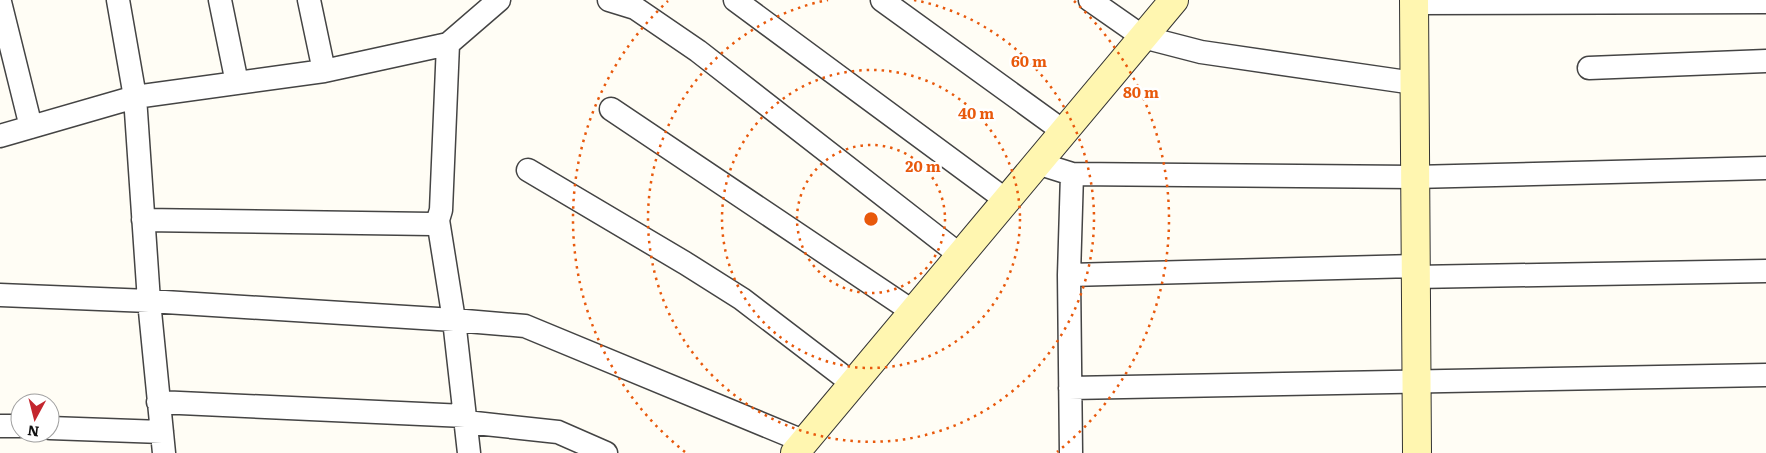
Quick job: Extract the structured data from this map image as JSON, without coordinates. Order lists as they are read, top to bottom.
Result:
{
  "north": "bottom",
  "rings": [
    "60 m",
    "80 m",
    "40 m",
    "20 m"
  ]
}
